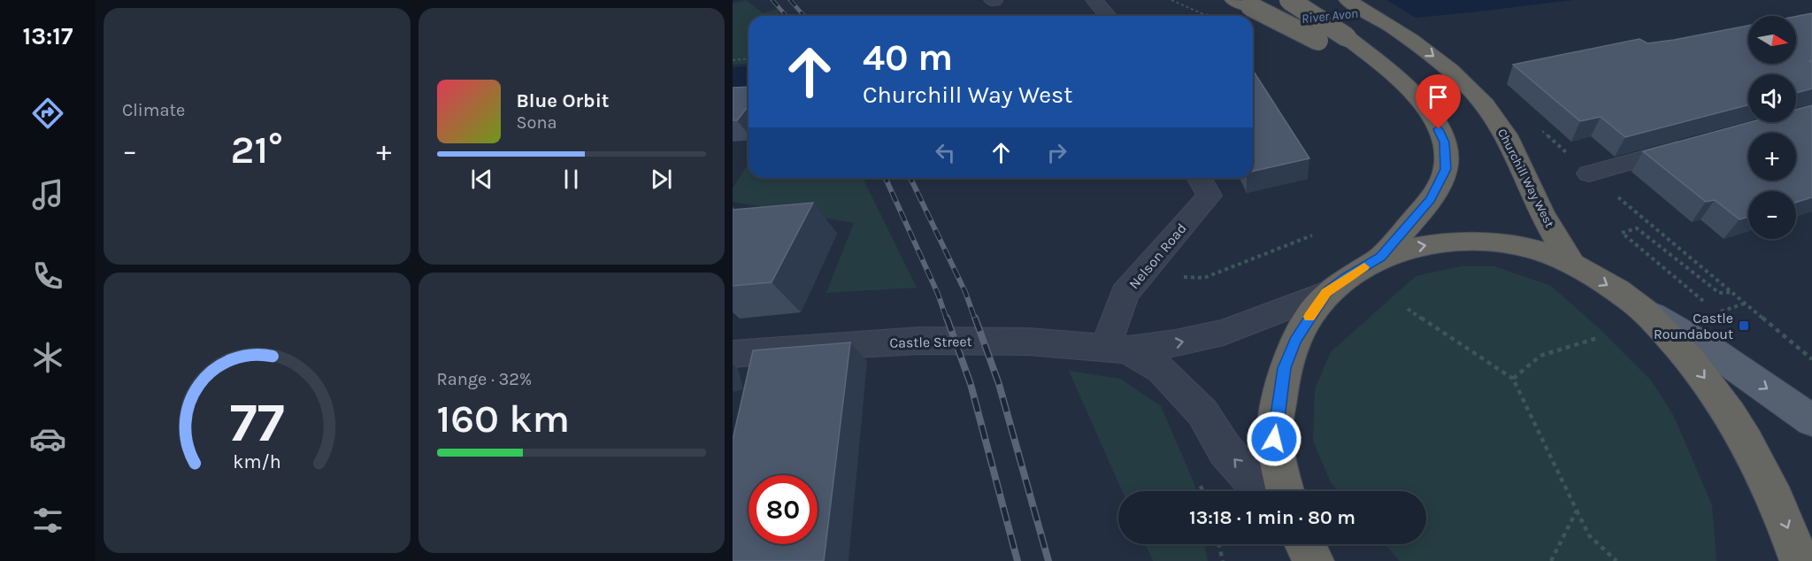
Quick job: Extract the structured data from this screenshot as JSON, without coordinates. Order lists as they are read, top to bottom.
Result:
{
  "streets": {
    "highway": ["Churchill Way West"],
    "street": ["Nelson Road", "Castle Street"]
  },
  "crossings": [
    ["Nelson Road", "Castle Street"]
  ],
  "water": ["River Avon"],
  "places": {
    "transit": ["Castle Roundabout"]
  },
  "north": "right",
  "page": {
    "tabs": "13:17",
    "tile": [
      "Climate",
      ["Range · 32%", "160 km"]
    ],
    "map_buttons": ["+", "−"],
    "turn": ["40 m", "Churchill Way West"],
    "song": ["Blue Orbit", "Sona"],
    "heat": ["−", "21°", "+"],
    "limit": "80",
    "trip": "13:18 · 1 min · 80 m",
    "gauge": ["77", "km/h"]
  }
}
